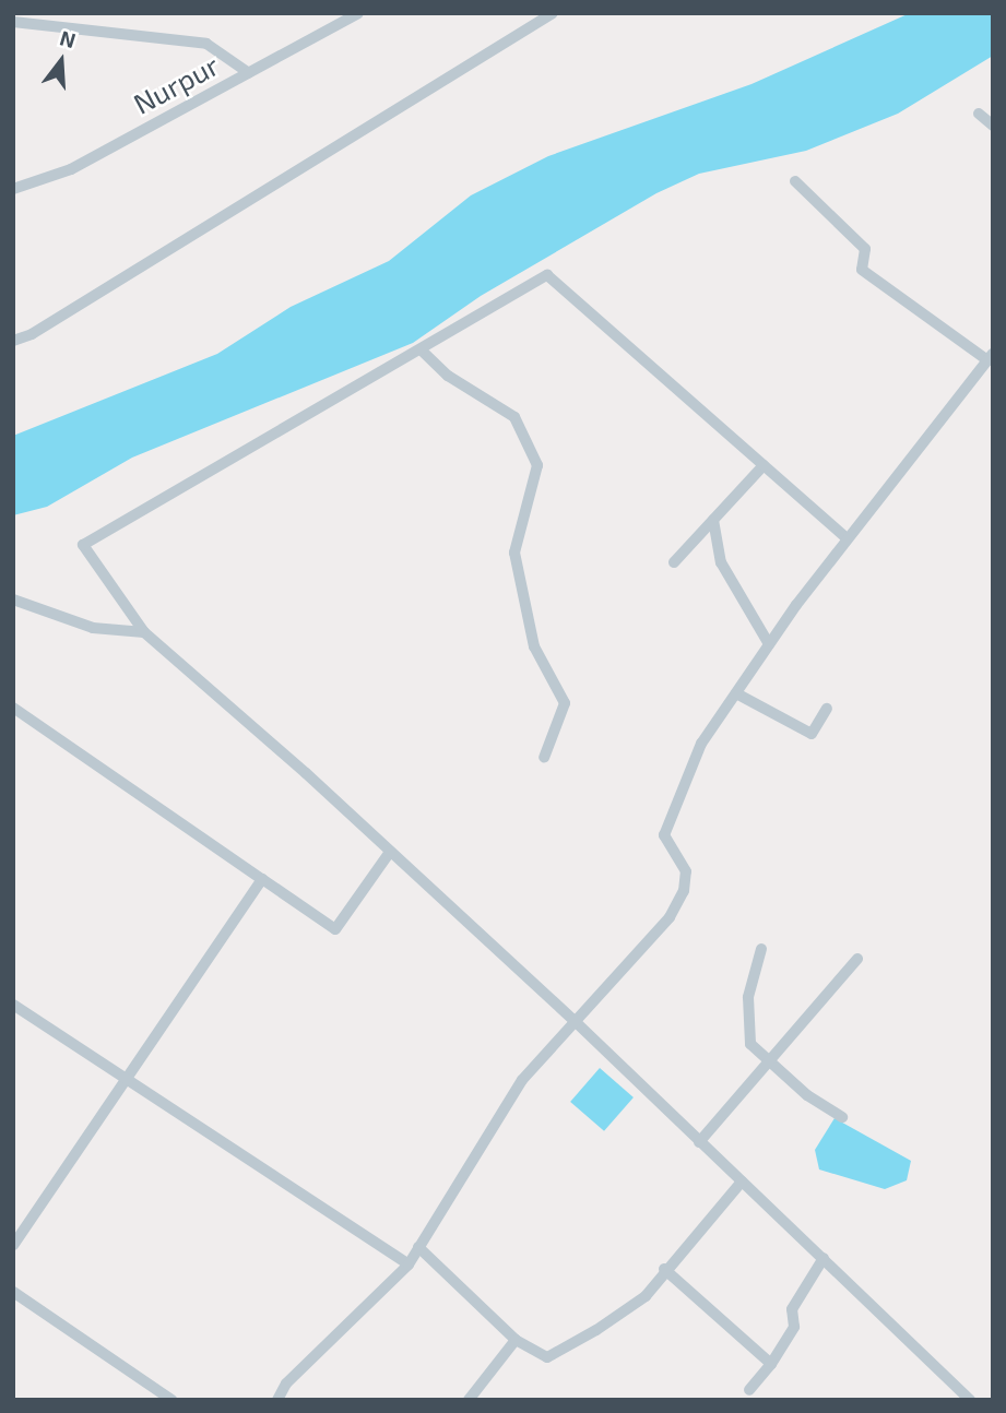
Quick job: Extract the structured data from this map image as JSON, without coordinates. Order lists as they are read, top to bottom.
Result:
{
  "streets": {
    "street": ["Nurpur"]
  },
  "north": "top"
}
